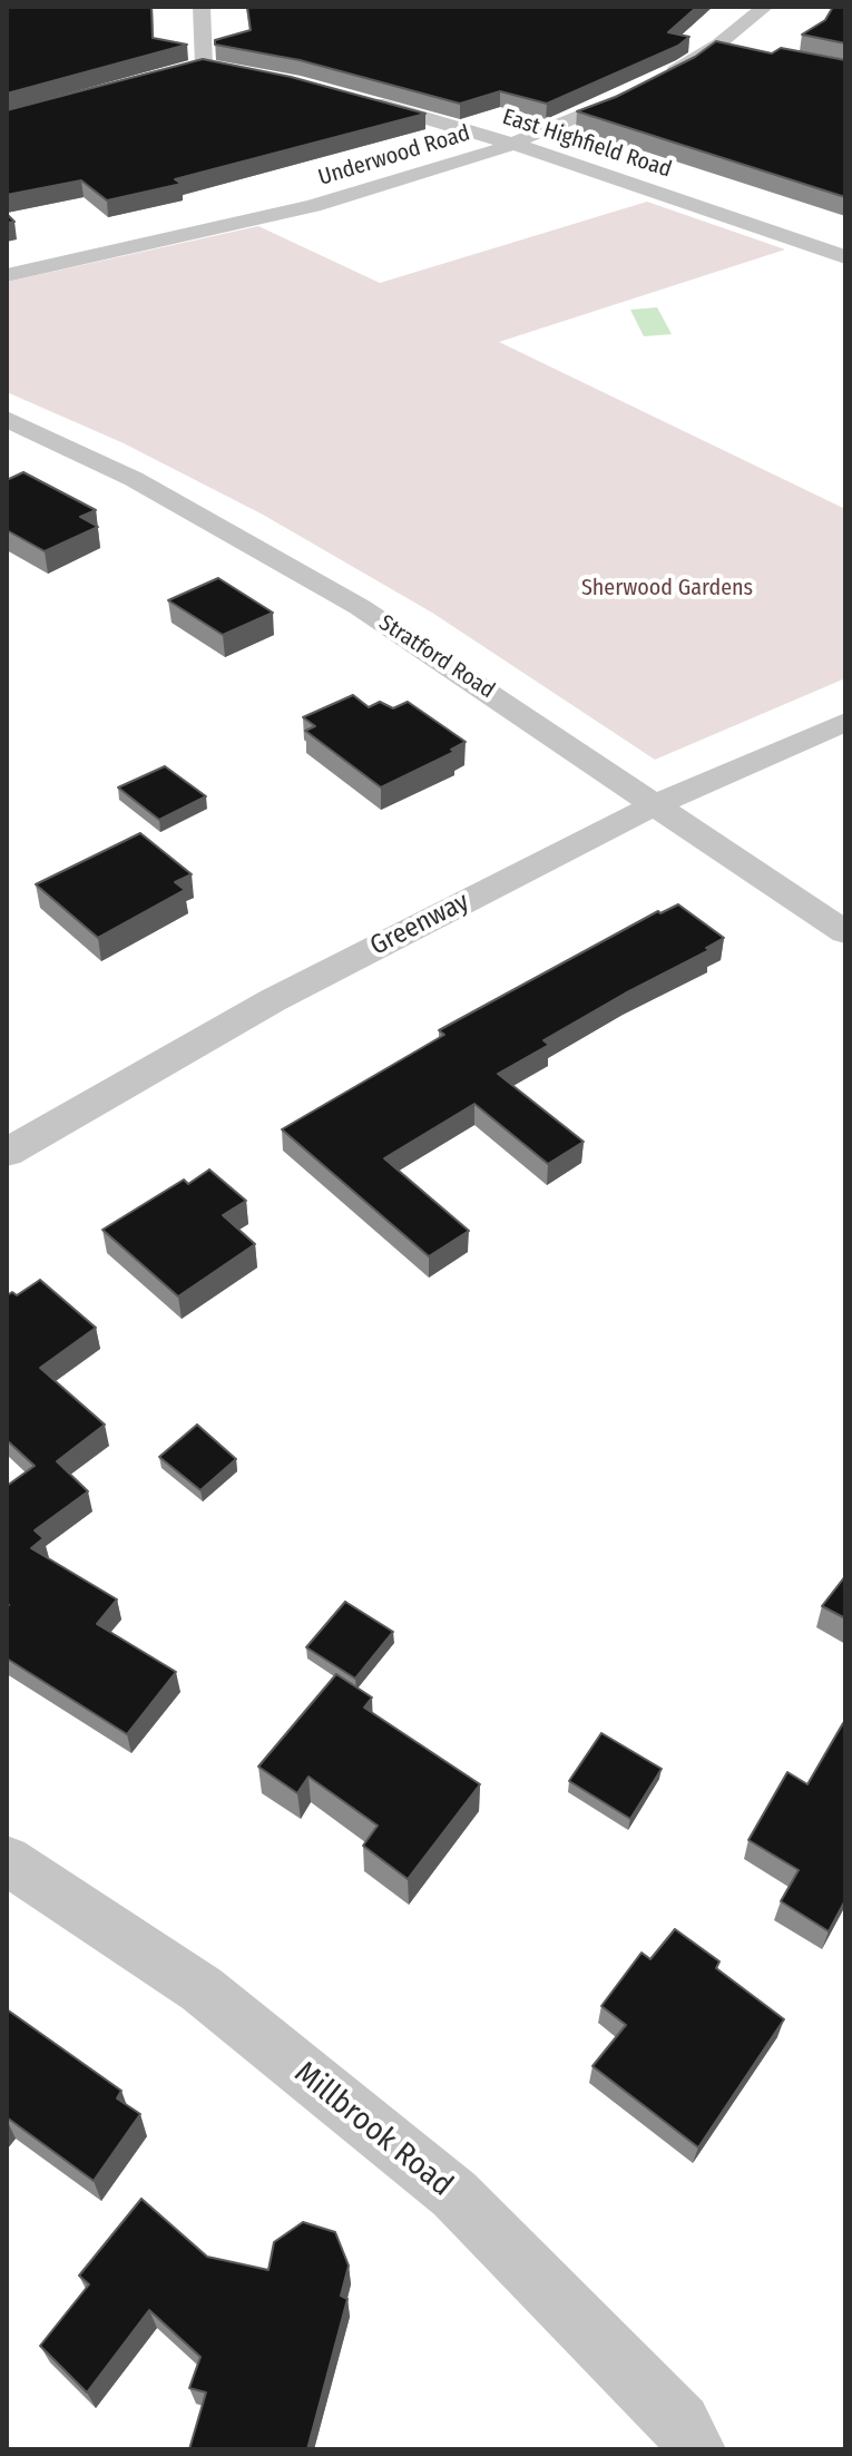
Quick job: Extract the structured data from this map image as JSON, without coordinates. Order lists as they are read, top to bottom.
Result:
{
  "streets": {
    "street": [
      "East Highfield Road",
      "Underwood Road",
      "Stratford Road",
      "Greenway",
      "Millbrook Road"
    ]
  },
  "crossings": [
    ["East Highfield Road", "Underwood Road"],
    ["Stratford Road", "Greenway"]
  ],
  "parks": ["Sherwood Gardens"]
}
